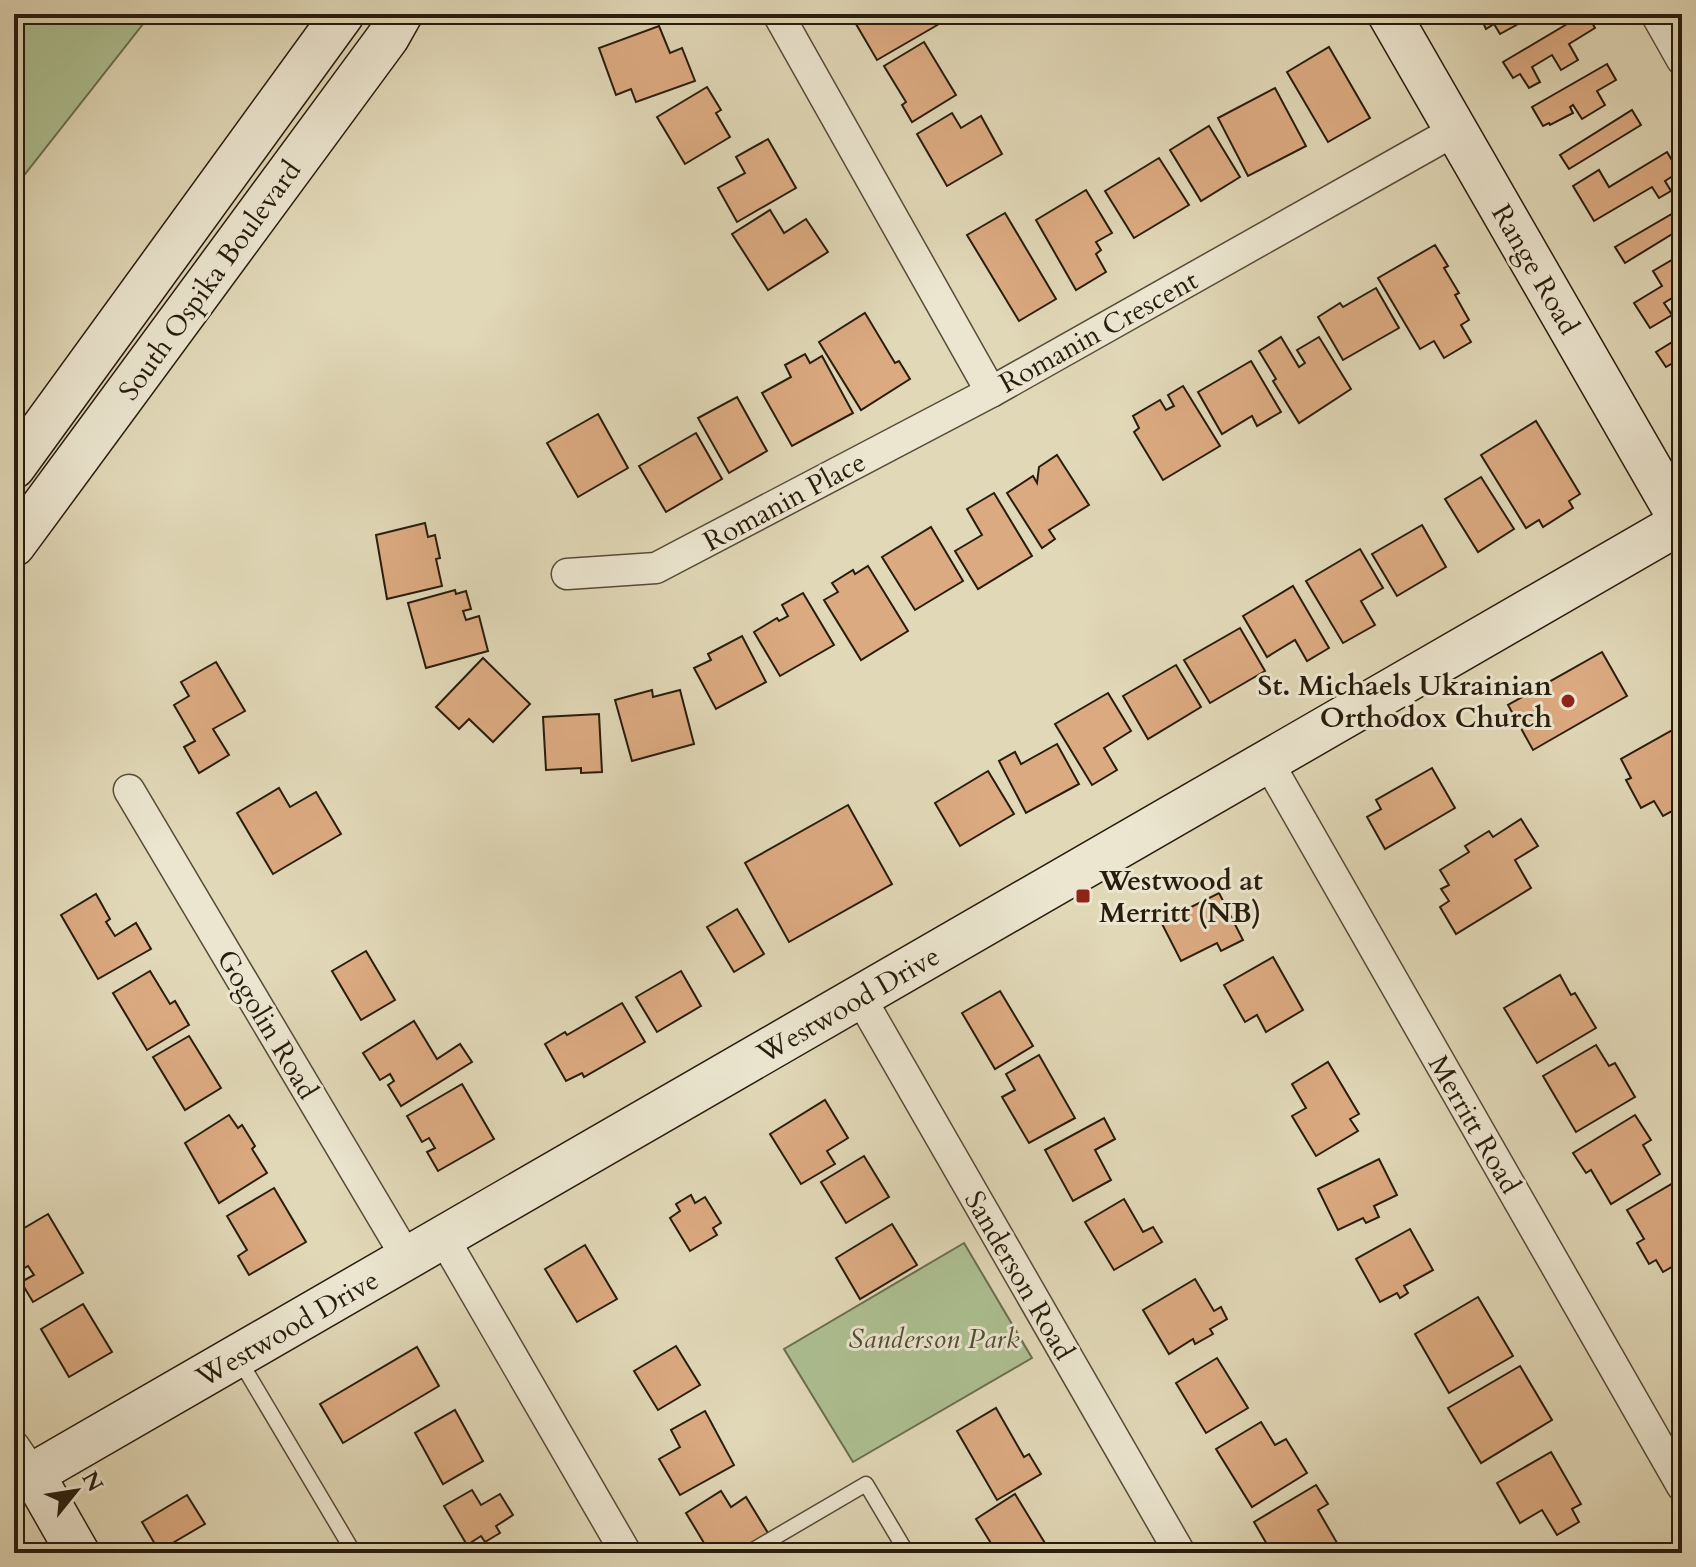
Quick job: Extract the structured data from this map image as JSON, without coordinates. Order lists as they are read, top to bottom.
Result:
{
  "streets": {
    "street": [
      "Range Road",
      "South Ospika Boulevard",
      "Romanin Crescent",
      "Romanin Place",
      "Westwood Drive",
      "Gogolin Road",
      "Merritt Road",
      "Sanderson Road"
    ]
  },
  "crossings": [
    ["Range Road", "Romanin Crescent"],
    ["Range Road", "Westwood Drive"],
    ["Romanin Crescent", "Romanin Place"],
    ["Westwood Drive", "Gogolin Road"],
    ["Westwood Drive", "Merritt Road"],
    ["Westwood Drive", "Sanderson Road"]
  ],
  "parks": ["Sanderson Park"],
  "places": {
    "other": ["St. Michaels Ukrainian Orthodox Church"],
    "transit": ["Westwood at Merritt (NB)"]
  },
  "north": "top right"
}
